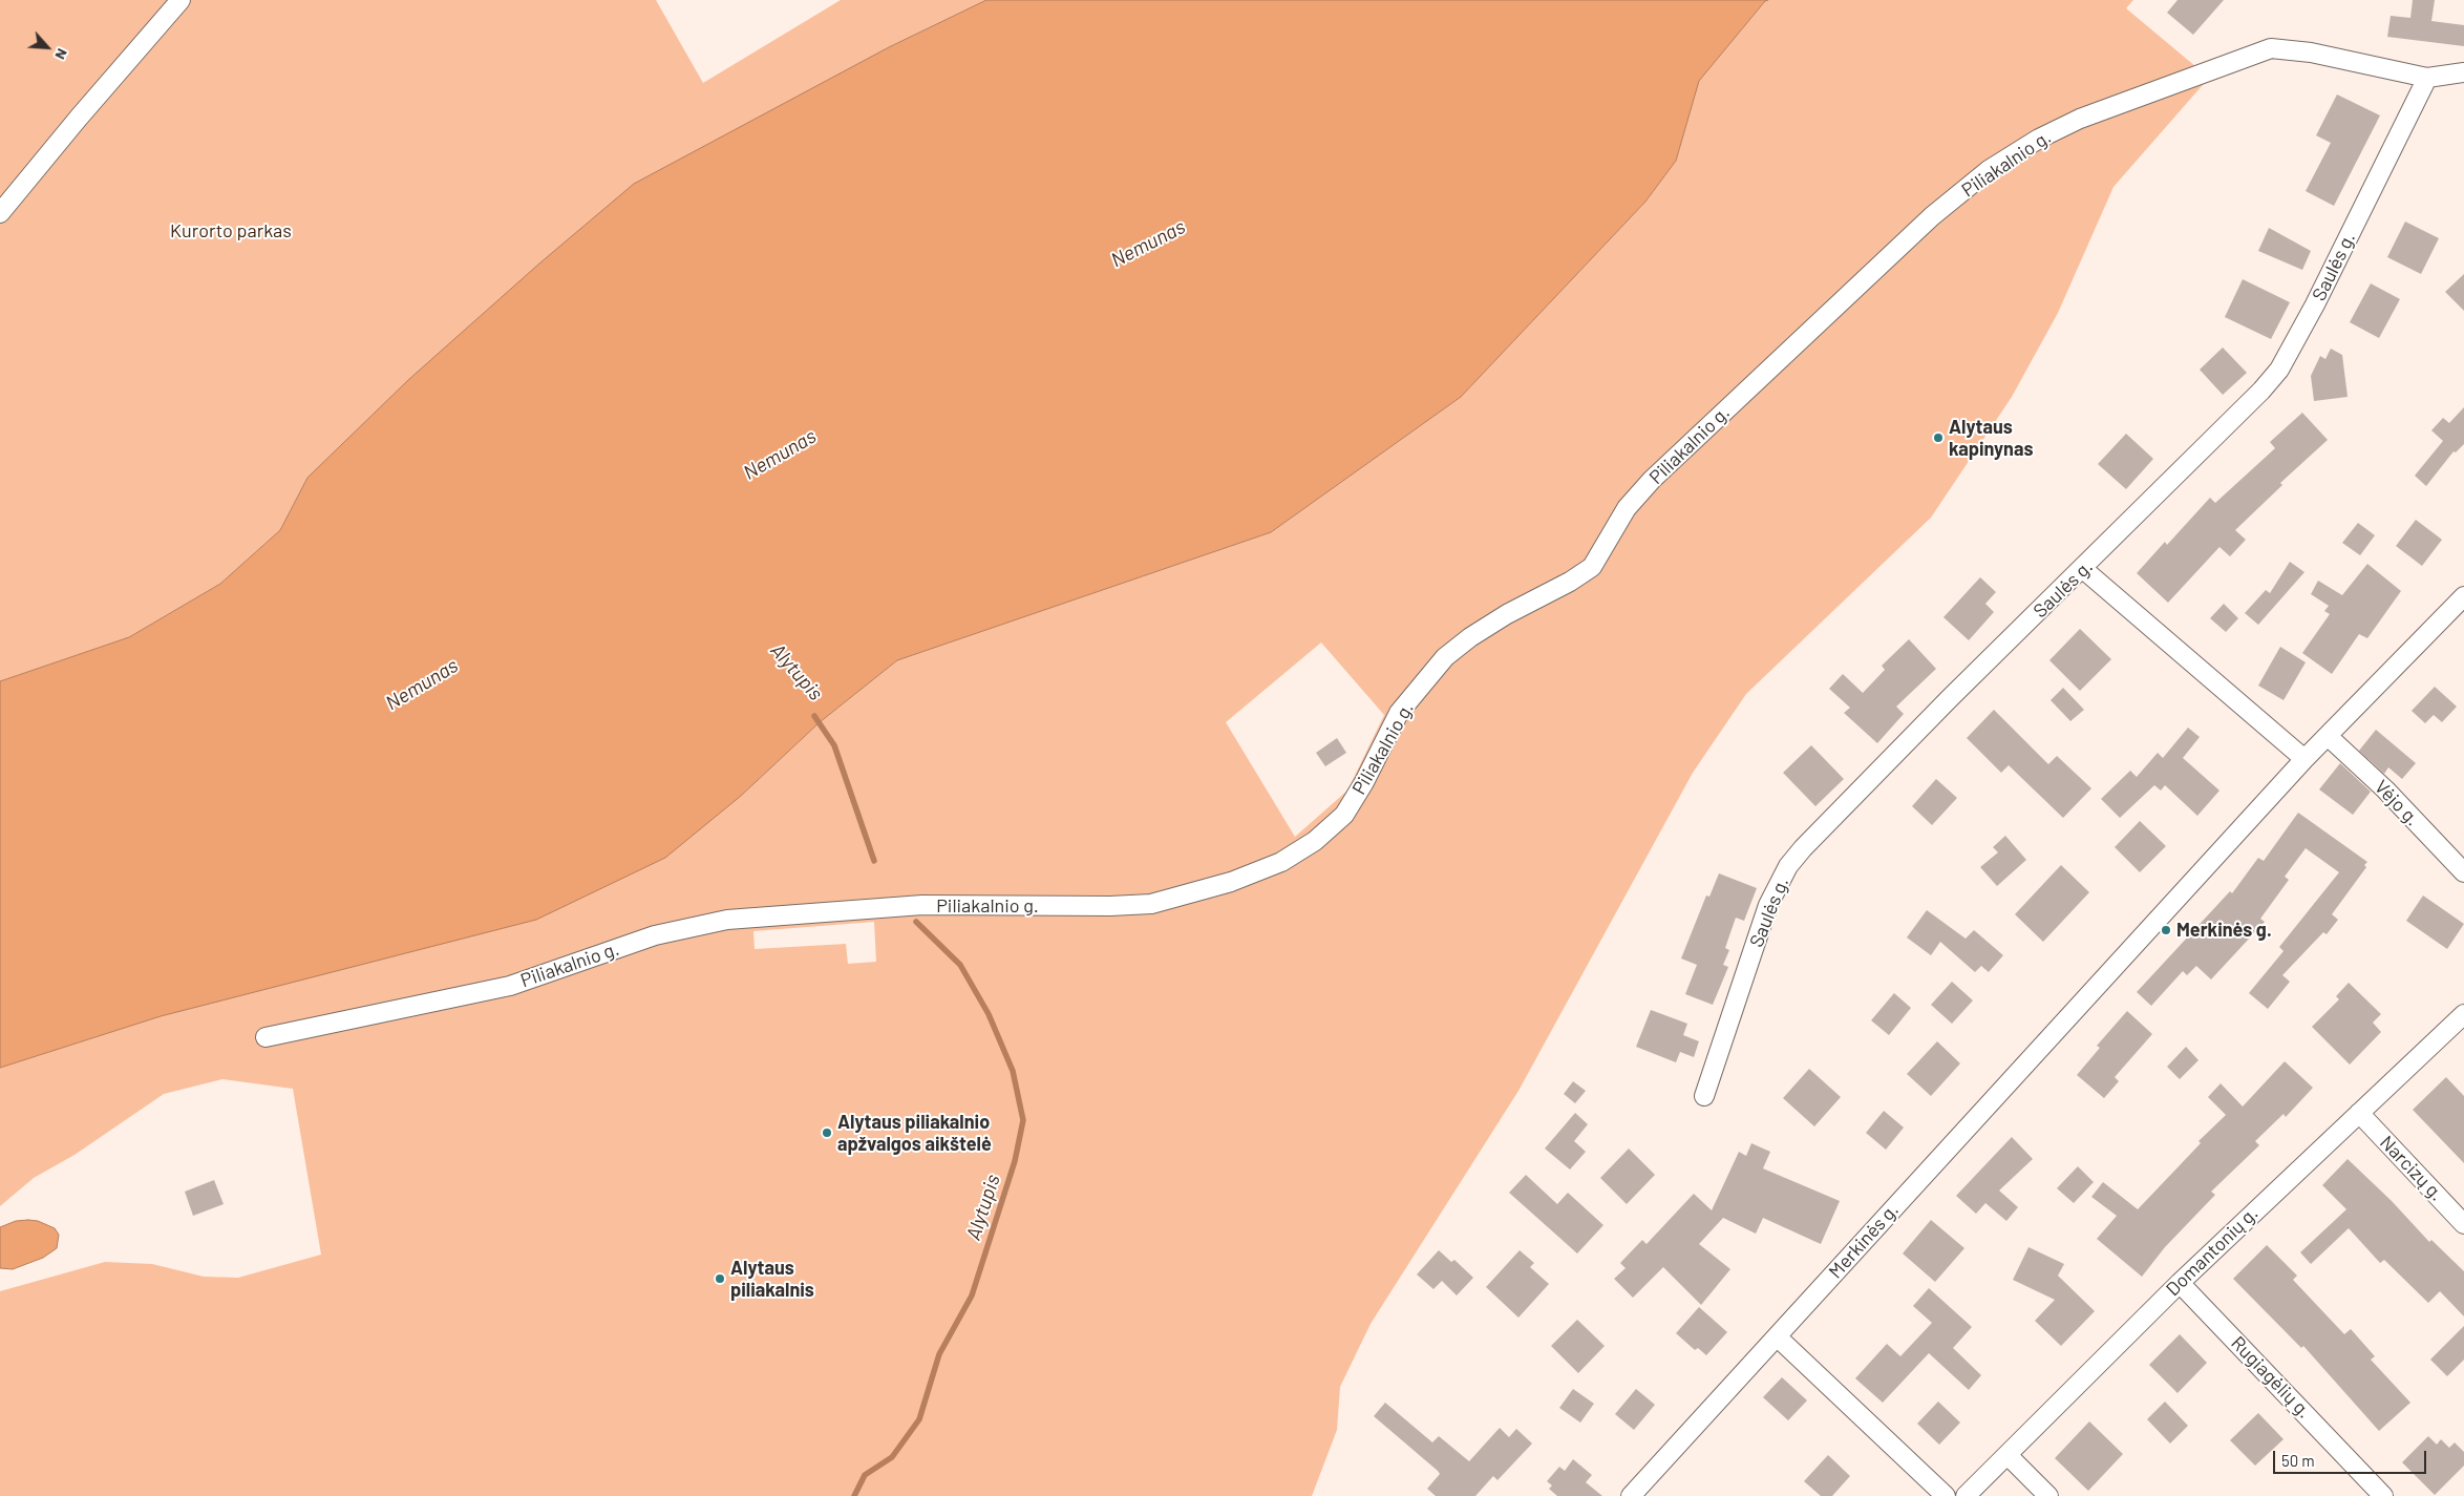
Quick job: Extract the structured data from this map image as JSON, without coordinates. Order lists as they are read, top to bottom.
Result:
{
  "streets": {
    "street": [
      "Piliakalnio g.",
      "Saulės g.",
      "Vėjo g.",
      "Narcizų g.",
      "Merkinės g.",
      "Domantonių g.",
      "Rugiagėlių g."
    ]
  },
  "crossings": [
    ["Piliakalnio g.", "Saulės g."],
    ["Vėjo g.", "Merkinės g."],
    ["Narcizų g.", "Domantonių g."],
    ["Domantonių g.", "Rugiagėlių g."]
  ],
  "water": ["Nemunas", "Alytupis"],
  "parks": ["Kurorto parkas"],
  "places": [
    "Alytaus kapinynas",
    "Merkinės g.",
    "Alytaus piliakalnio apžvalgos aikštelė",
    "Alytaus piliakalnis"
  ],
  "scale_bar": "50 m",
  "north": "bottom right"
}
